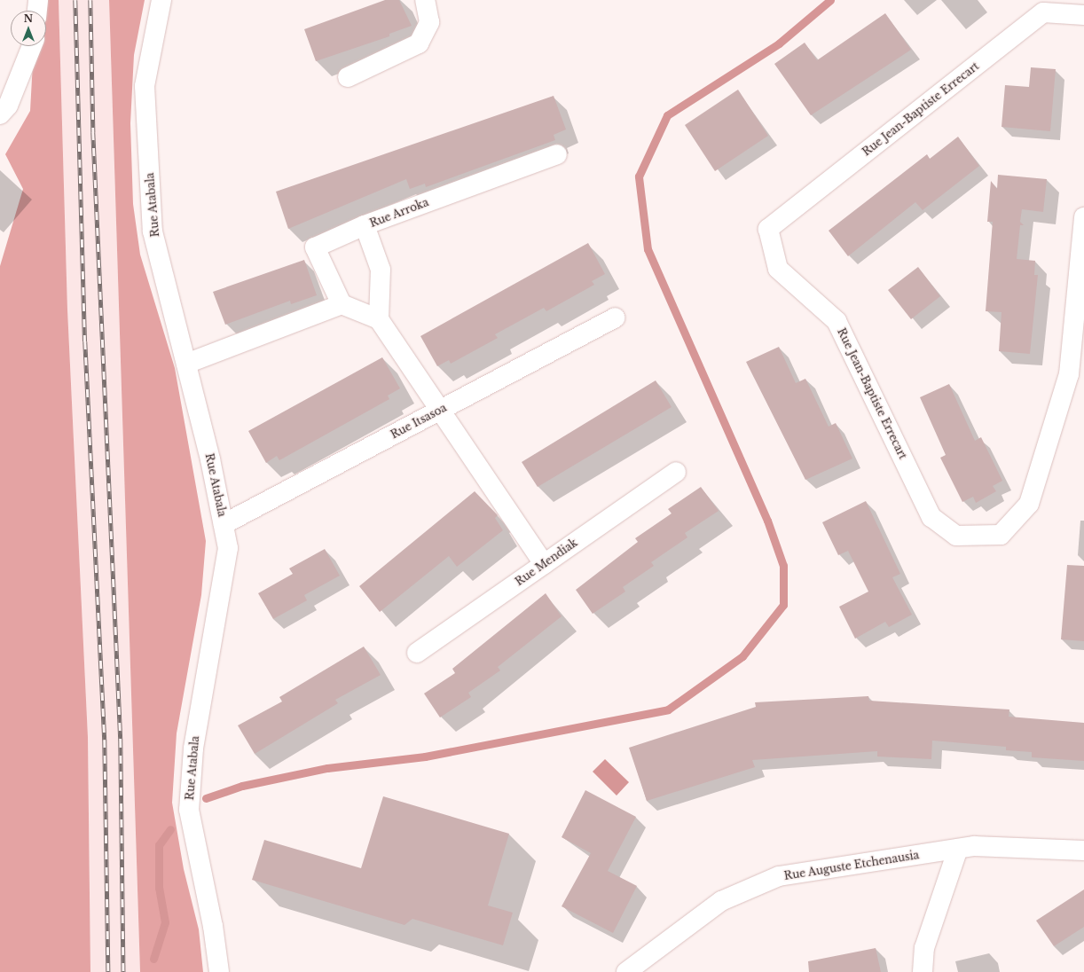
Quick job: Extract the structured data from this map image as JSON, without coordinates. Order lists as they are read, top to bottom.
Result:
{
  "streets": {
    "street": [
      "Rue Jean-Baptiste Errecart",
      "Rue Atabala",
      "Rue Arroka",
      "Rue Itsasoa",
      "Rue Mendiak",
      "Rue Auguste Etchenausia"
    ]
  },
  "crossings": [
    ["Rue Atabala", "Rue Itsasoa"]
  ],
  "north": "top"
}
